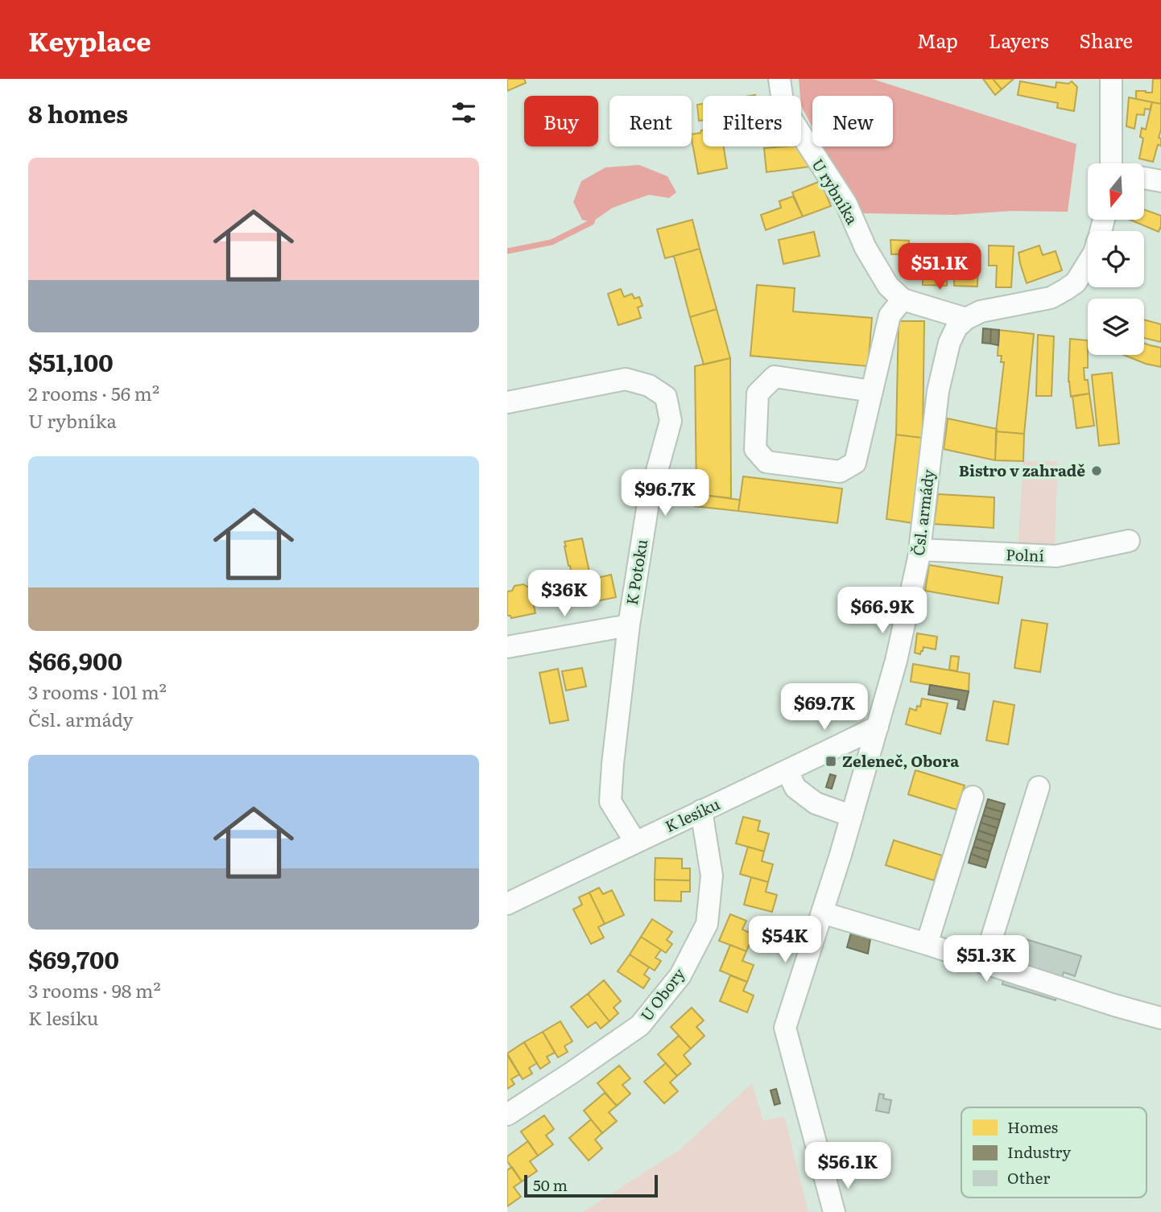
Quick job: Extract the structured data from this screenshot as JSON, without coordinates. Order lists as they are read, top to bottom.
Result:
{
  "streets": {
    "street": [
      "U rybníka",
      "Čsl. armády",
      "Polní",
      "K Potoku",
      "K lesíku",
      "U Obory"
    ]
  },
  "crossings": [
    ["Čsl. armády", "Polní"],
    ["Čsl. armády", "K lesíku"],
    ["K Potoku", "K lesíku"],
    ["K lesíku", "U Obory"]
  ],
  "places": {
    "other": ["Bistro v zahradě"],
    "transit": ["Zeleneč, Obora"]
  },
  "legend": ["Homes", "Industry", "Other"],
  "scale_bar": "50 m",
  "north": "bottom",
  "page": {
    "header": "Keyplace",
    "nav": ["Map", "Layers", "Share"],
    "heading": "8 homes",
    "chip": [
      "Buy",
      "Rent",
      "Filters",
      "New"
    ],
    "list": [
      {
        "name": "$51,100",
        "note": "2 rooms · 56 m² · U rybníka"
      },
      {
        "name": "$66,900",
        "note": "3 rooms · 101 m² · Čsl. armády"
      },
      {
        "name": "$69,700",
        "note": "3 rooms · 98 m² · K lesíku"
      }
    ],
    "price": [
      "$51.1K",
      "$96.7K",
      "$36K",
      "$66.9K",
      "$69.7K",
      "$54K",
      "$51.3K",
      "$56.1K"
    ],
    "scale": "50 m"
  }
}
